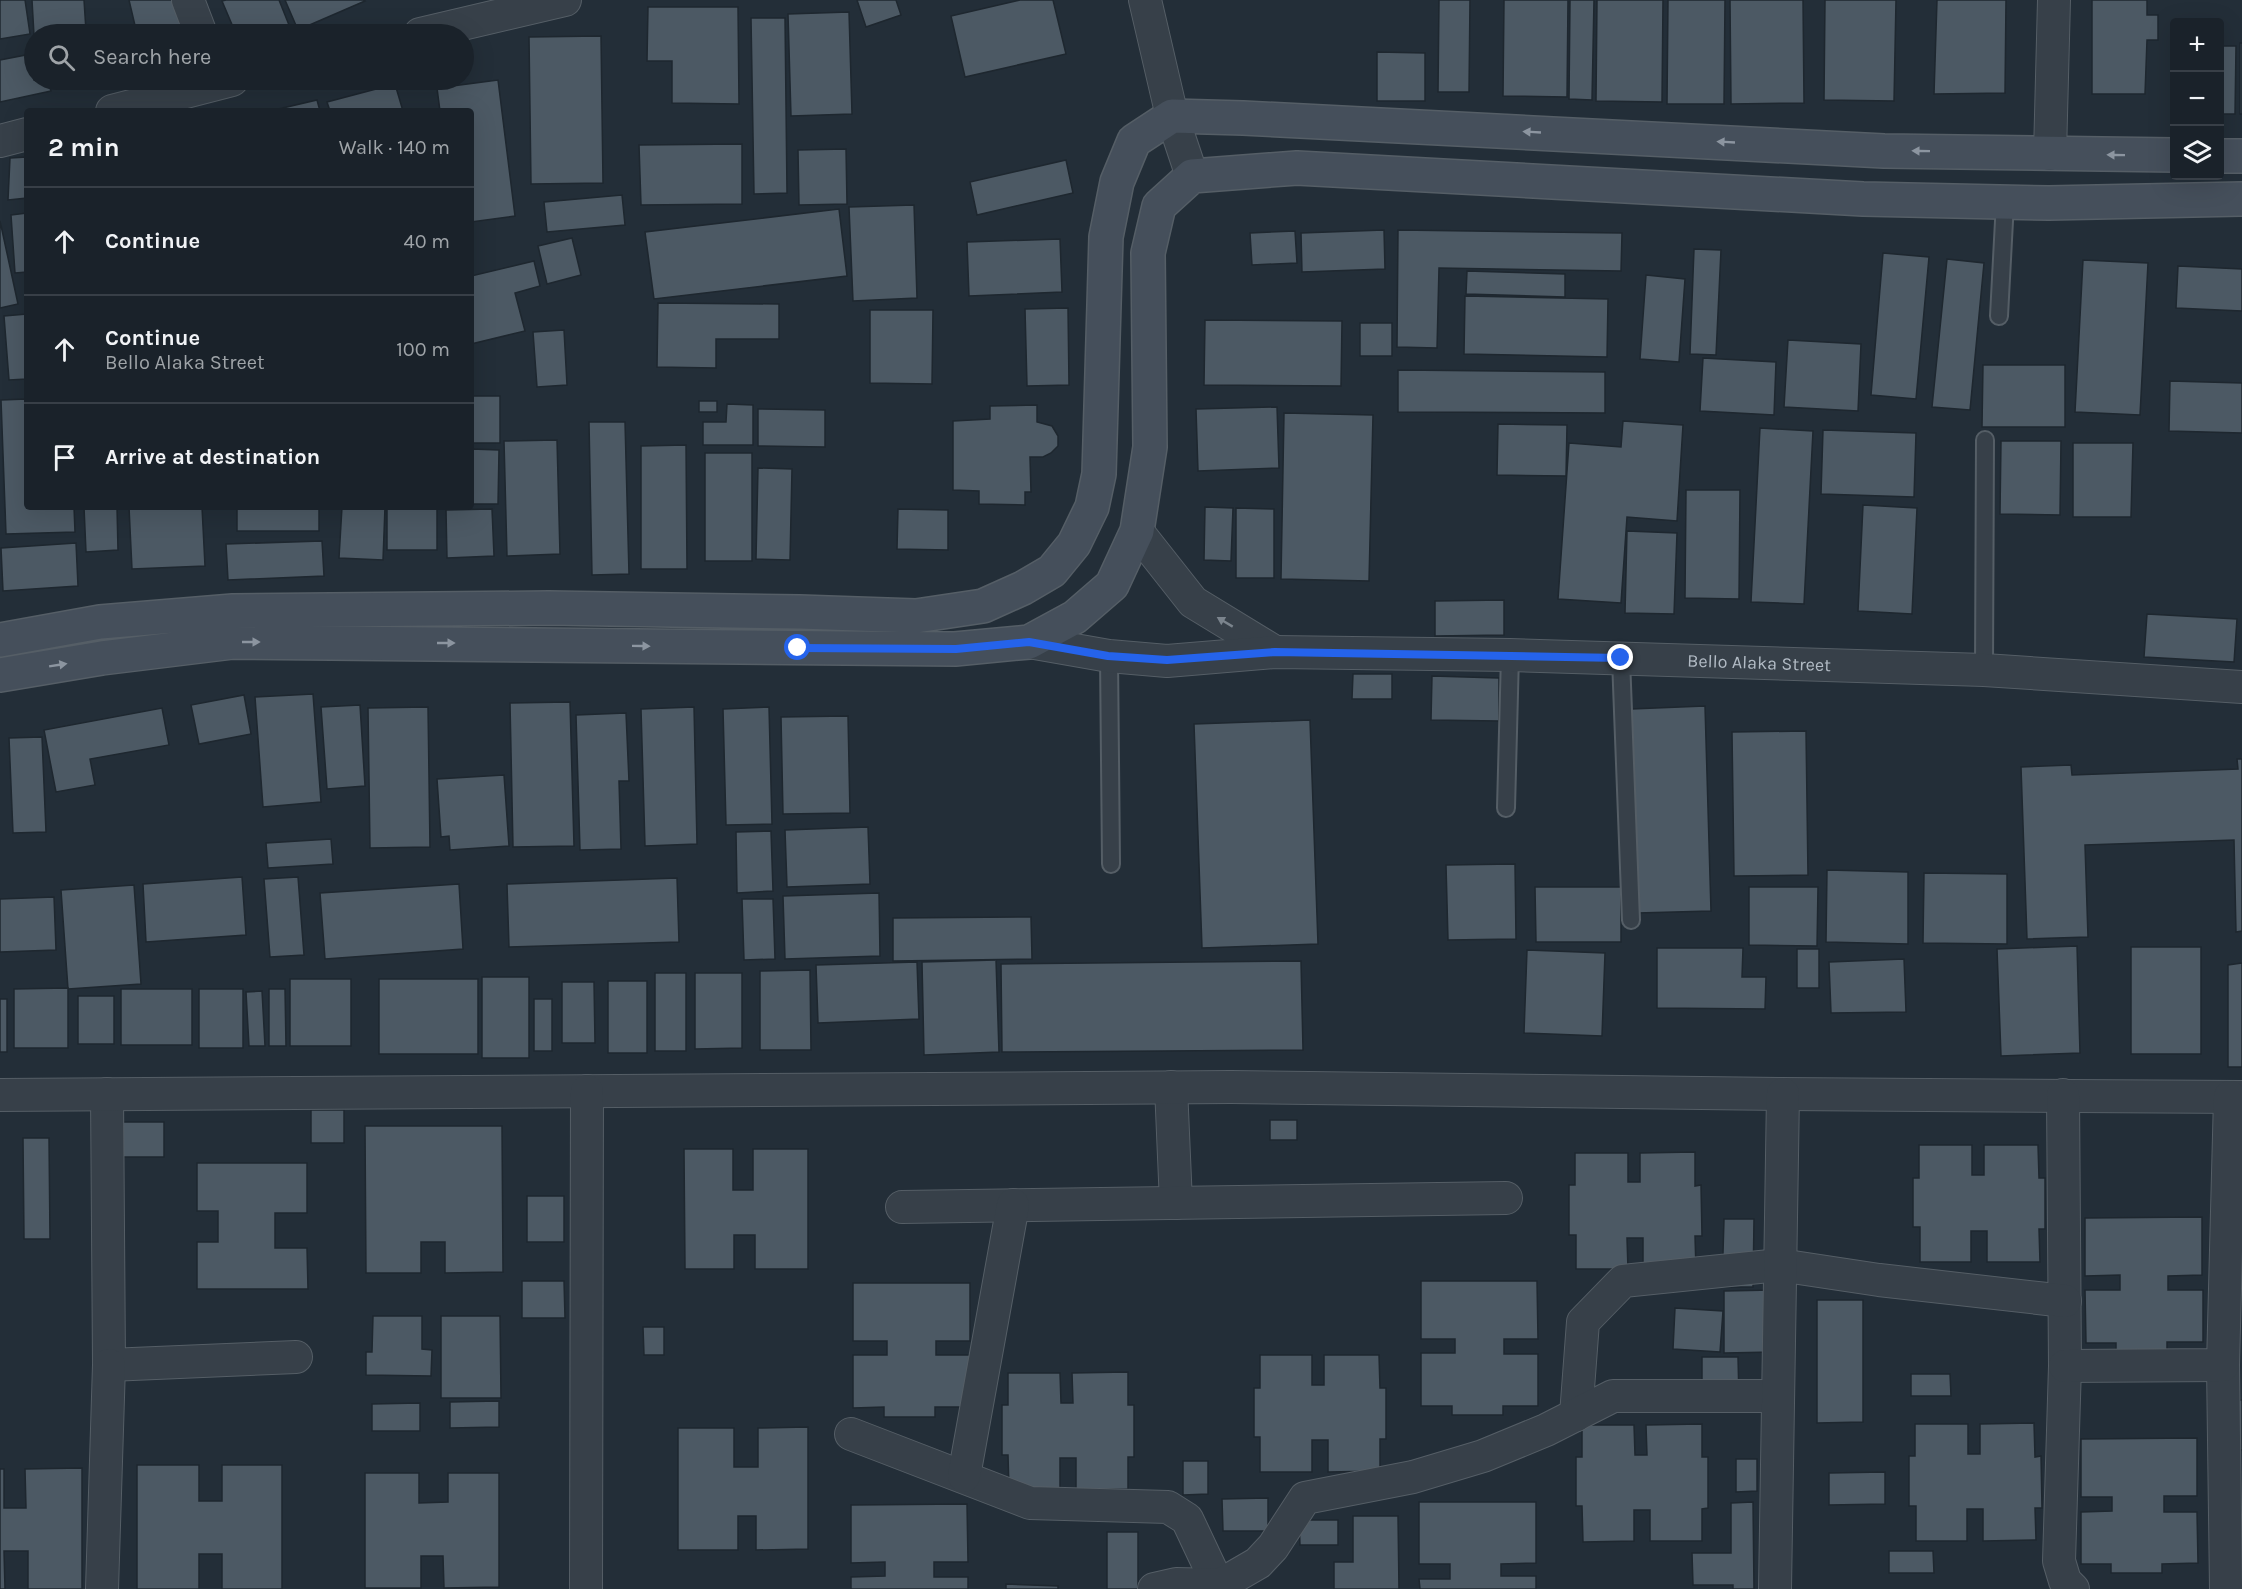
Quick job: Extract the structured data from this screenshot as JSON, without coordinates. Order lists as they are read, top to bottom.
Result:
{
  "streets": {
    "street": ["Bello Alaka Street"]
  },
  "page": {
    "map_buttons": ["+", "−"],
    "search": "Search here",
    "heading": ["2 min", "Walk · 140 m"],
    "list": [
      ["Continue", "40 m"],
      ["Continue", "Bello Alaka Street", "100 m"],
      "Arrive at destination"
    ]
  }
}
